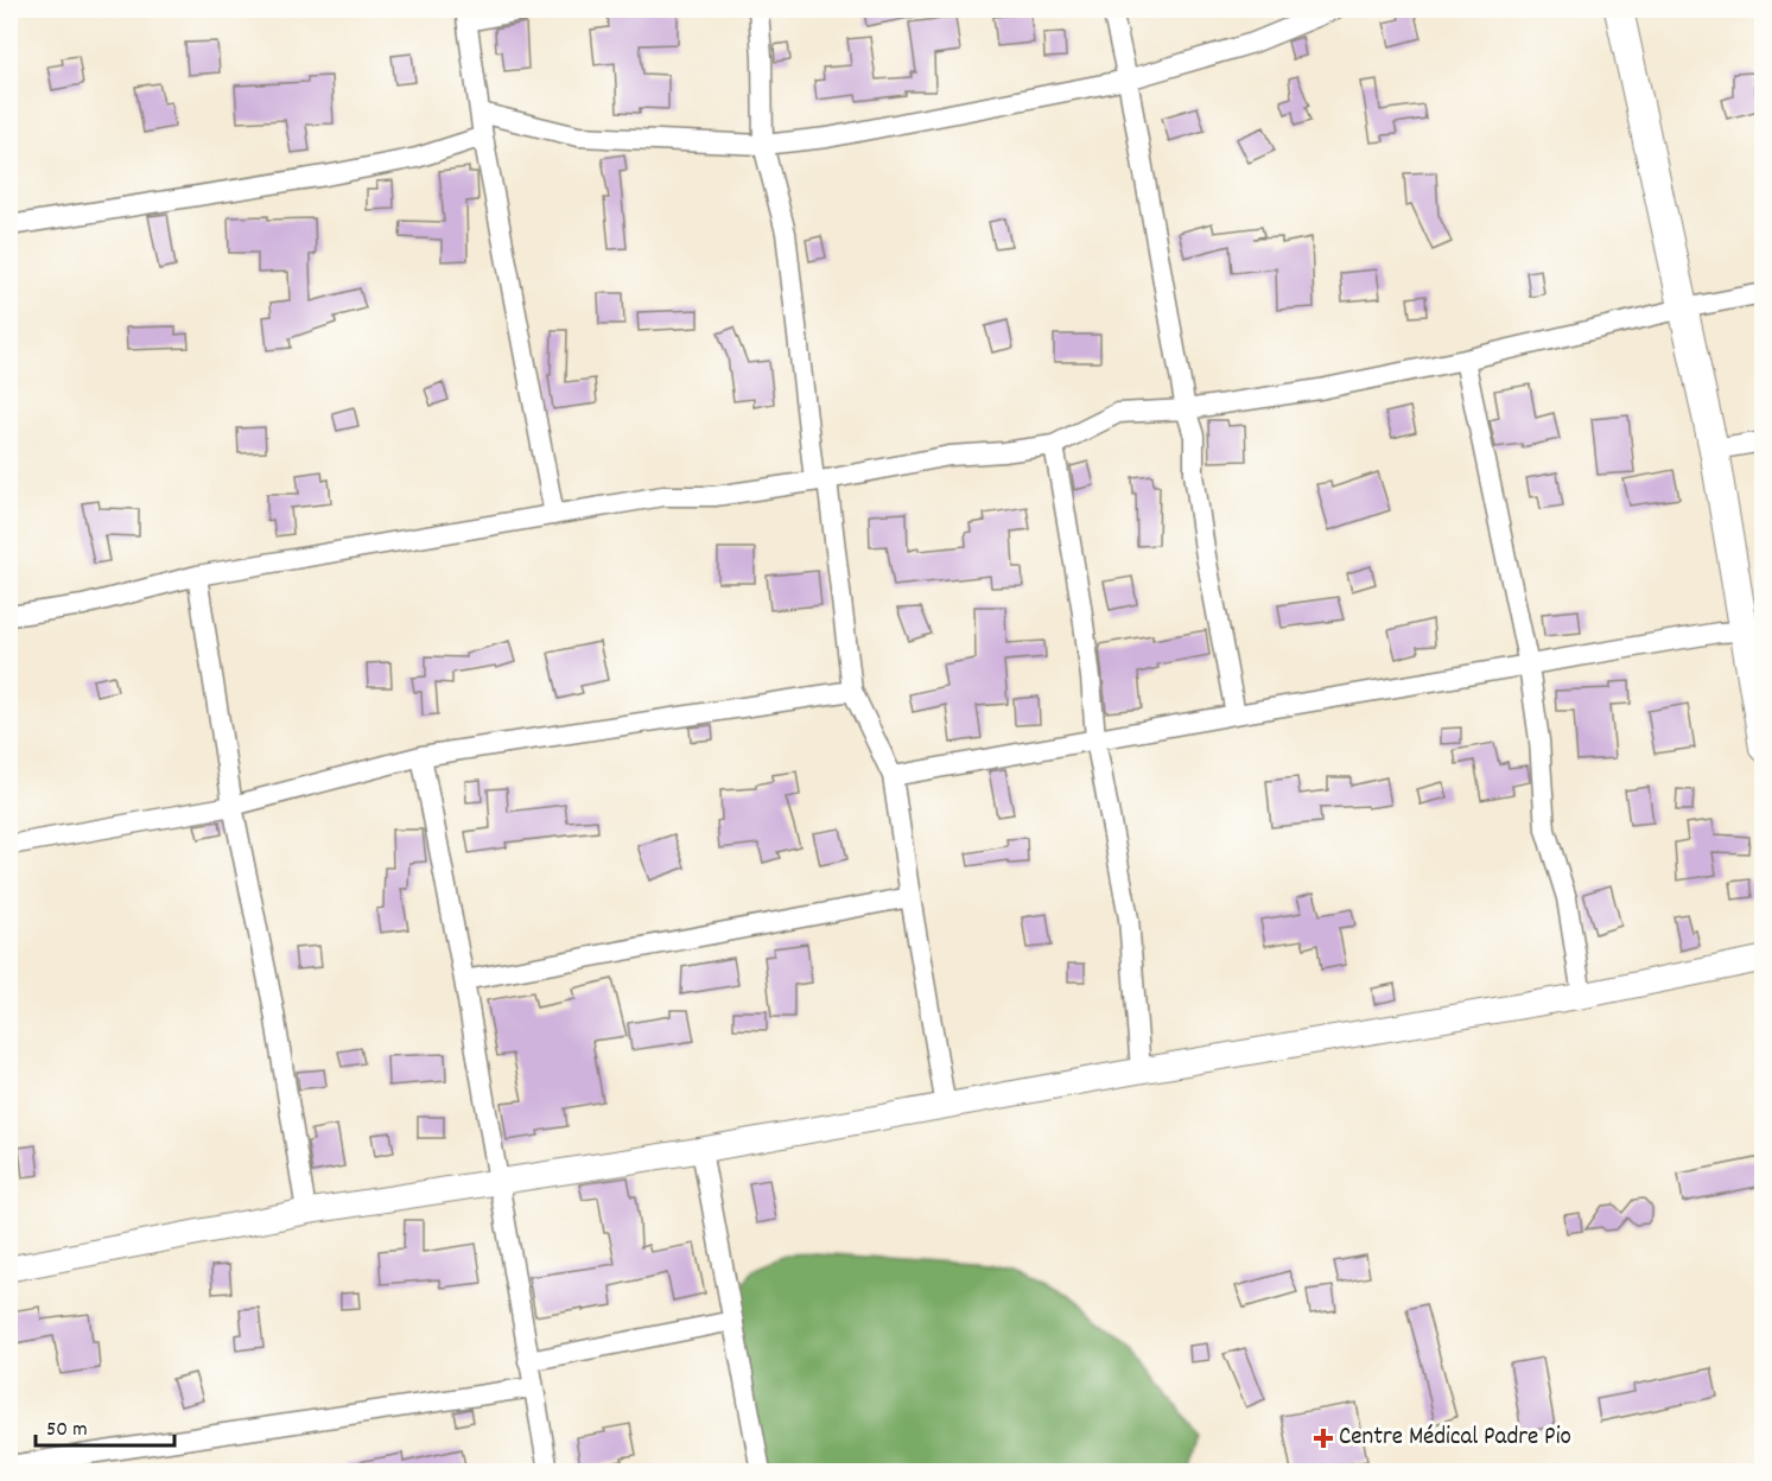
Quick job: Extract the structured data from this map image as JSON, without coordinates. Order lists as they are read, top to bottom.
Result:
{
  "places": {
    "health": ["Centre Médical Padre Pio"]
  },
  "scale_bar": "50 m"
}
